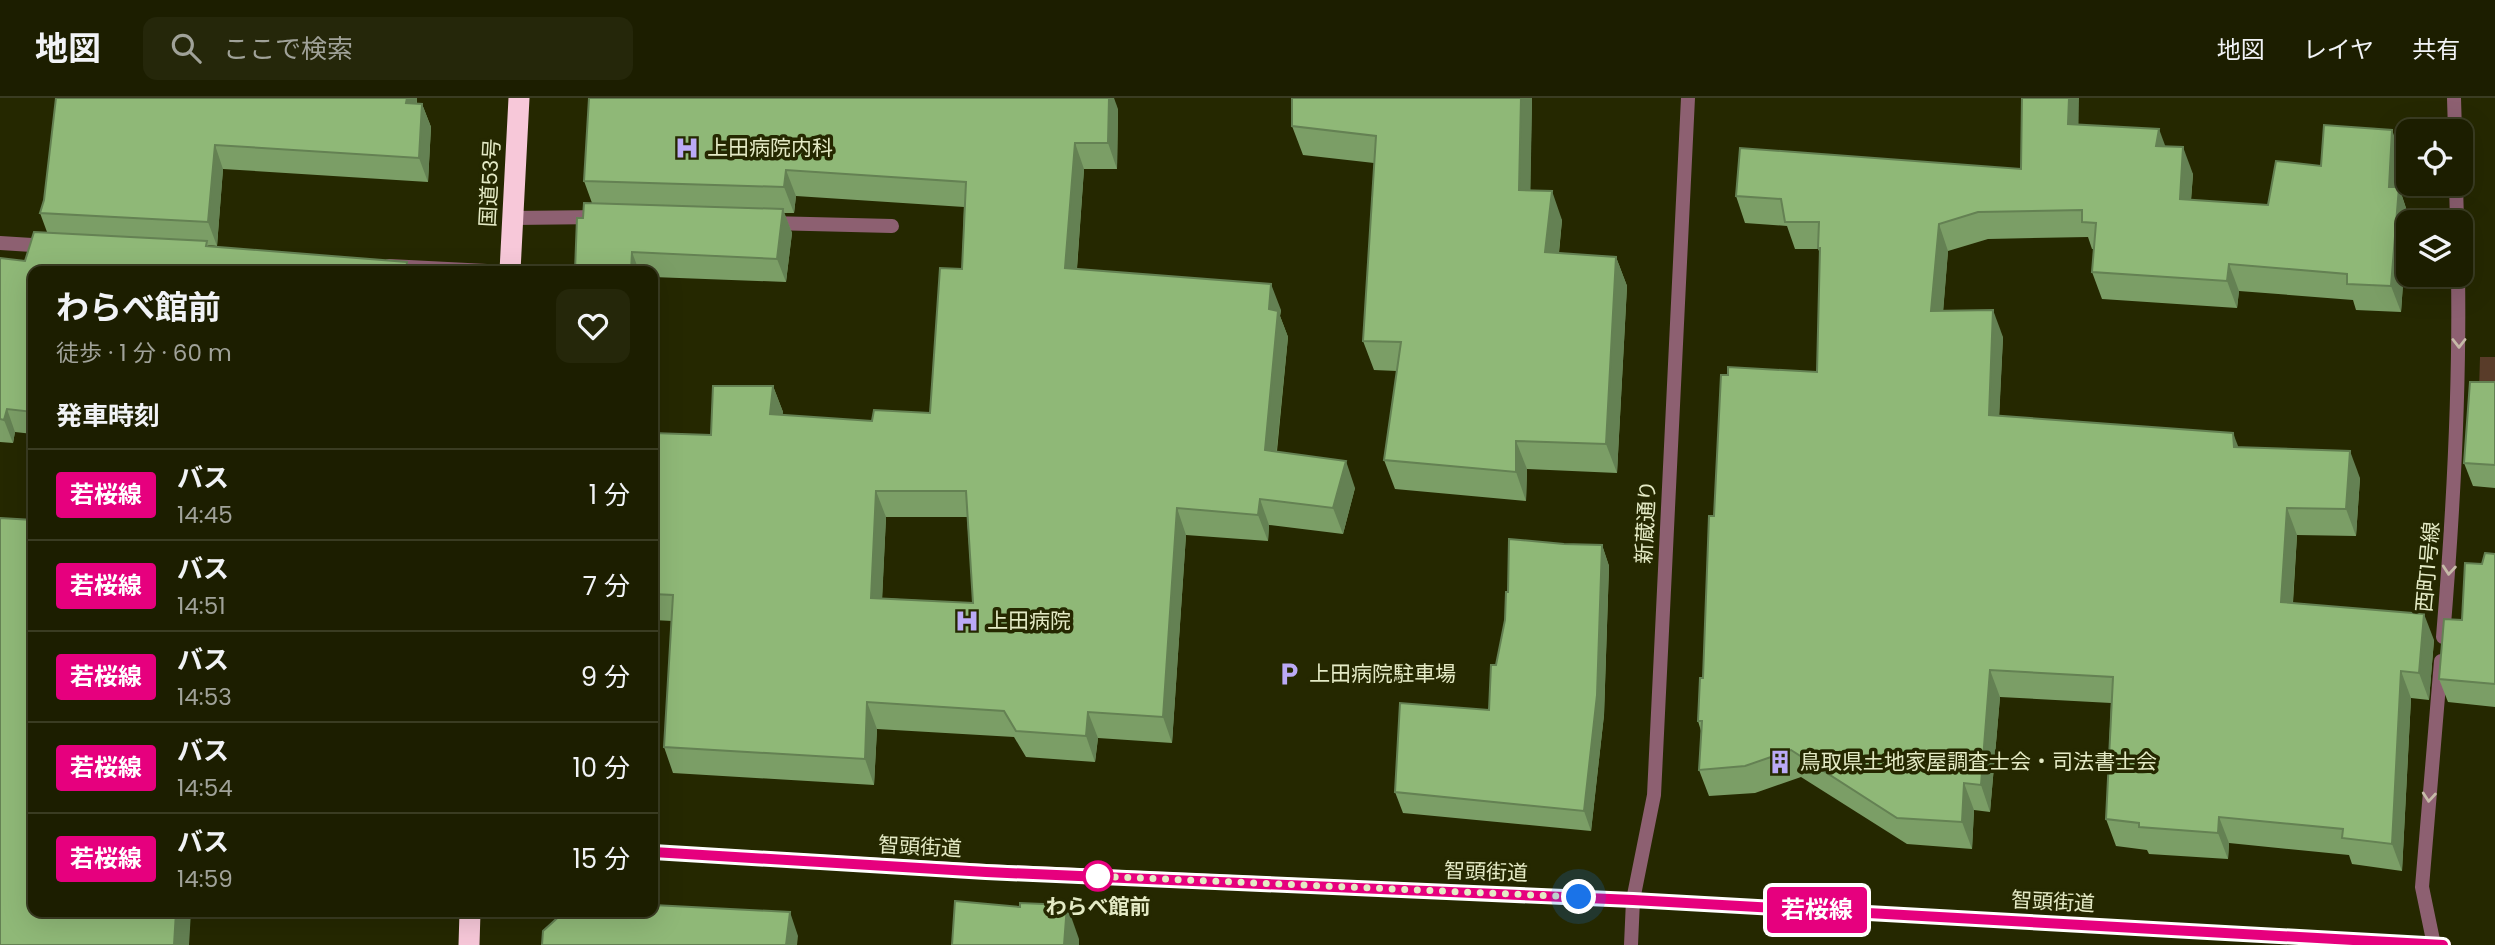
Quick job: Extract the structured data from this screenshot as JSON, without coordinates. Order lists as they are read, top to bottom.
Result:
{
  "streets": {
    "highway": ["国道53号"],
    "street": ["新蔵通り", "西町1号線", "智頭街道"]
  },
  "crossings": [
    ["新蔵通り", "智頭街道"],
    ["西町1号線", "智頭街道"]
  ],
  "one_way": ["西町1号線"],
  "places": {
    "hospital": ["上田病院内科", "上田病院"],
    "parking": ["上田病院駐車場"],
    "building": ["鳥取県土地家屋調査士会・司法書士会"],
    "other": ["わらべ館前"]
  },
  "lines": ["bus line 若桜線"],
  "page": {
    "header": "地図",
    "search": "ここで検索",
    "nav": ["地図", "レイヤ", "共有"],
    "on_map": "若桜線",
    "heading": [
      ["わらべ館前", "徒歩 · 1 分 · 60 m"],
      "発車時刻"
    ],
    "list": [
      {
        "mark": "若桜線",
        "name": "バス",
        "note": "14:45",
        "value": "1 分"
      },
      {
        "mark": "若桜線",
        "name": "バス",
        "note": "14:51",
        "value": "7 分"
      },
      {
        "mark": "若桜線",
        "name": "バス",
        "note": "14:53",
        "value": "9 分"
      },
      {
        "mark": "若桜線",
        "name": "バス",
        "note": "14:54",
        "value": "10 分"
      },
      {
        "mark": "若桜線",
        "name": "バス",
        "note": "14:59",
        "value": "15 分"
      }
    ]
  }
}
